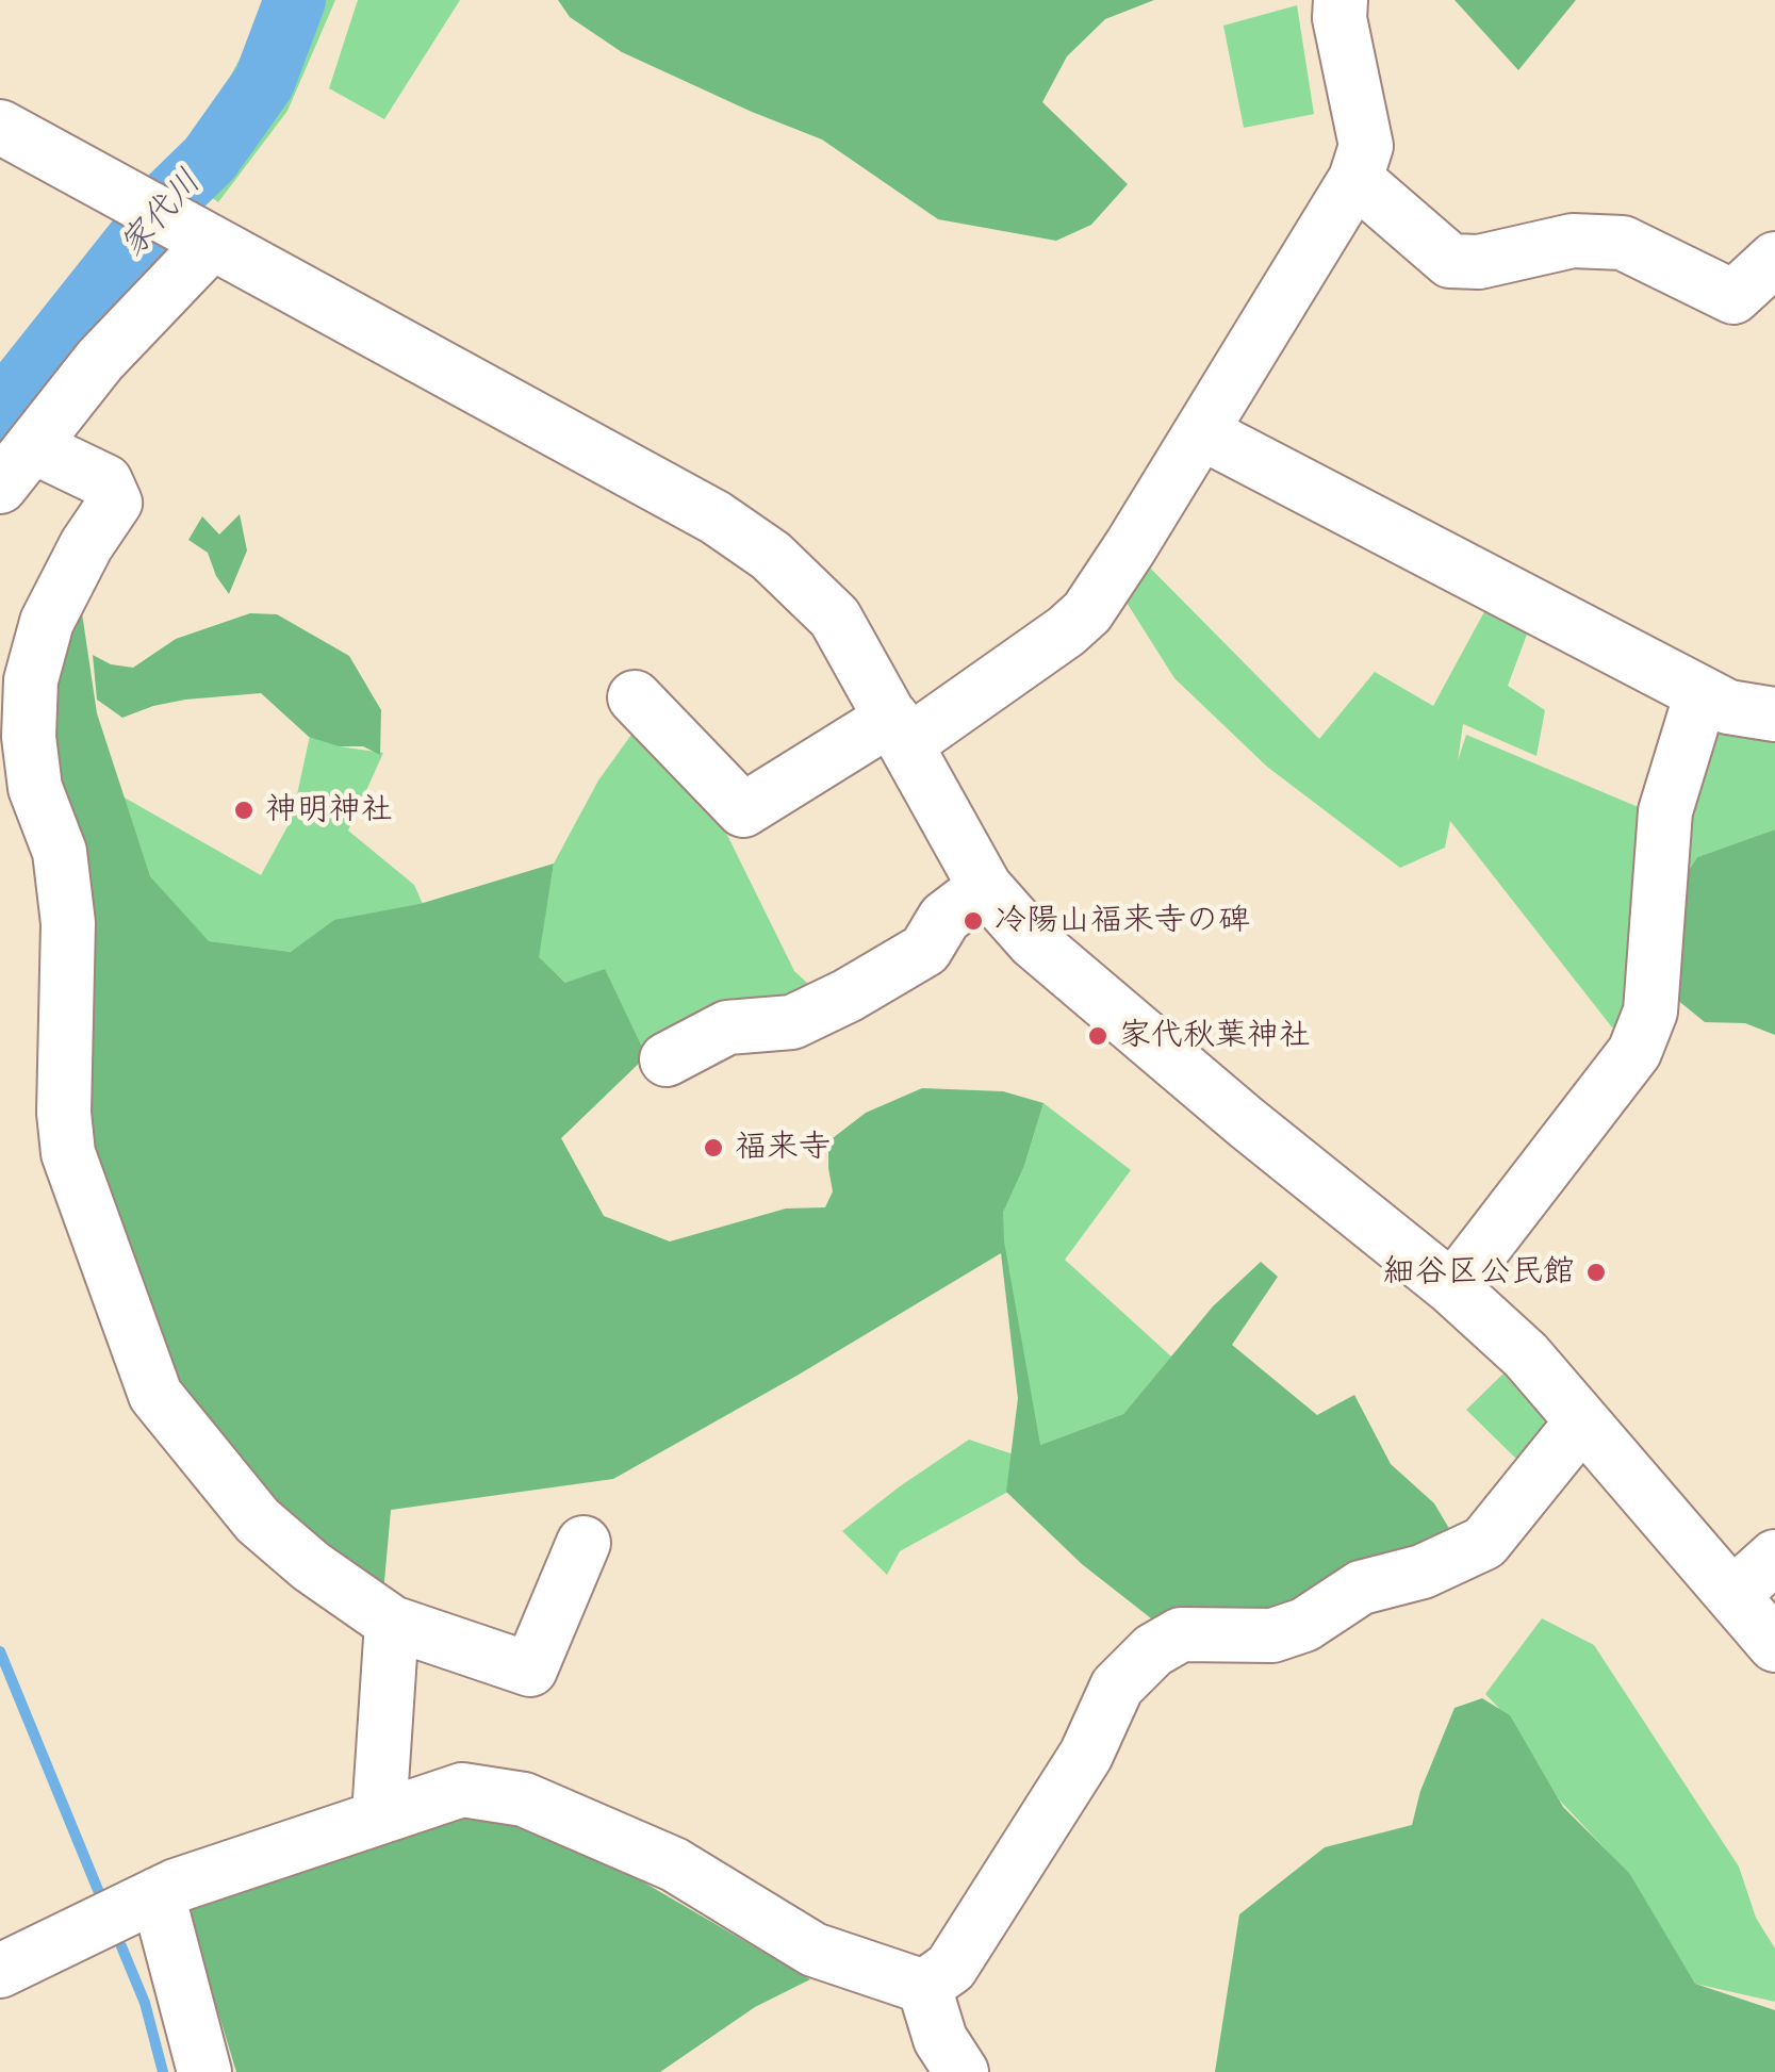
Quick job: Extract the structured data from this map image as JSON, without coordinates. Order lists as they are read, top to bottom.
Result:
{
  "water": ["家代川"],
  "places": [
    "神明神社",
    "冷陽山福来寺の碑",
    "家代秋葉神社",
    "福来寺",
    "細谷区公民館"
  ]
}
